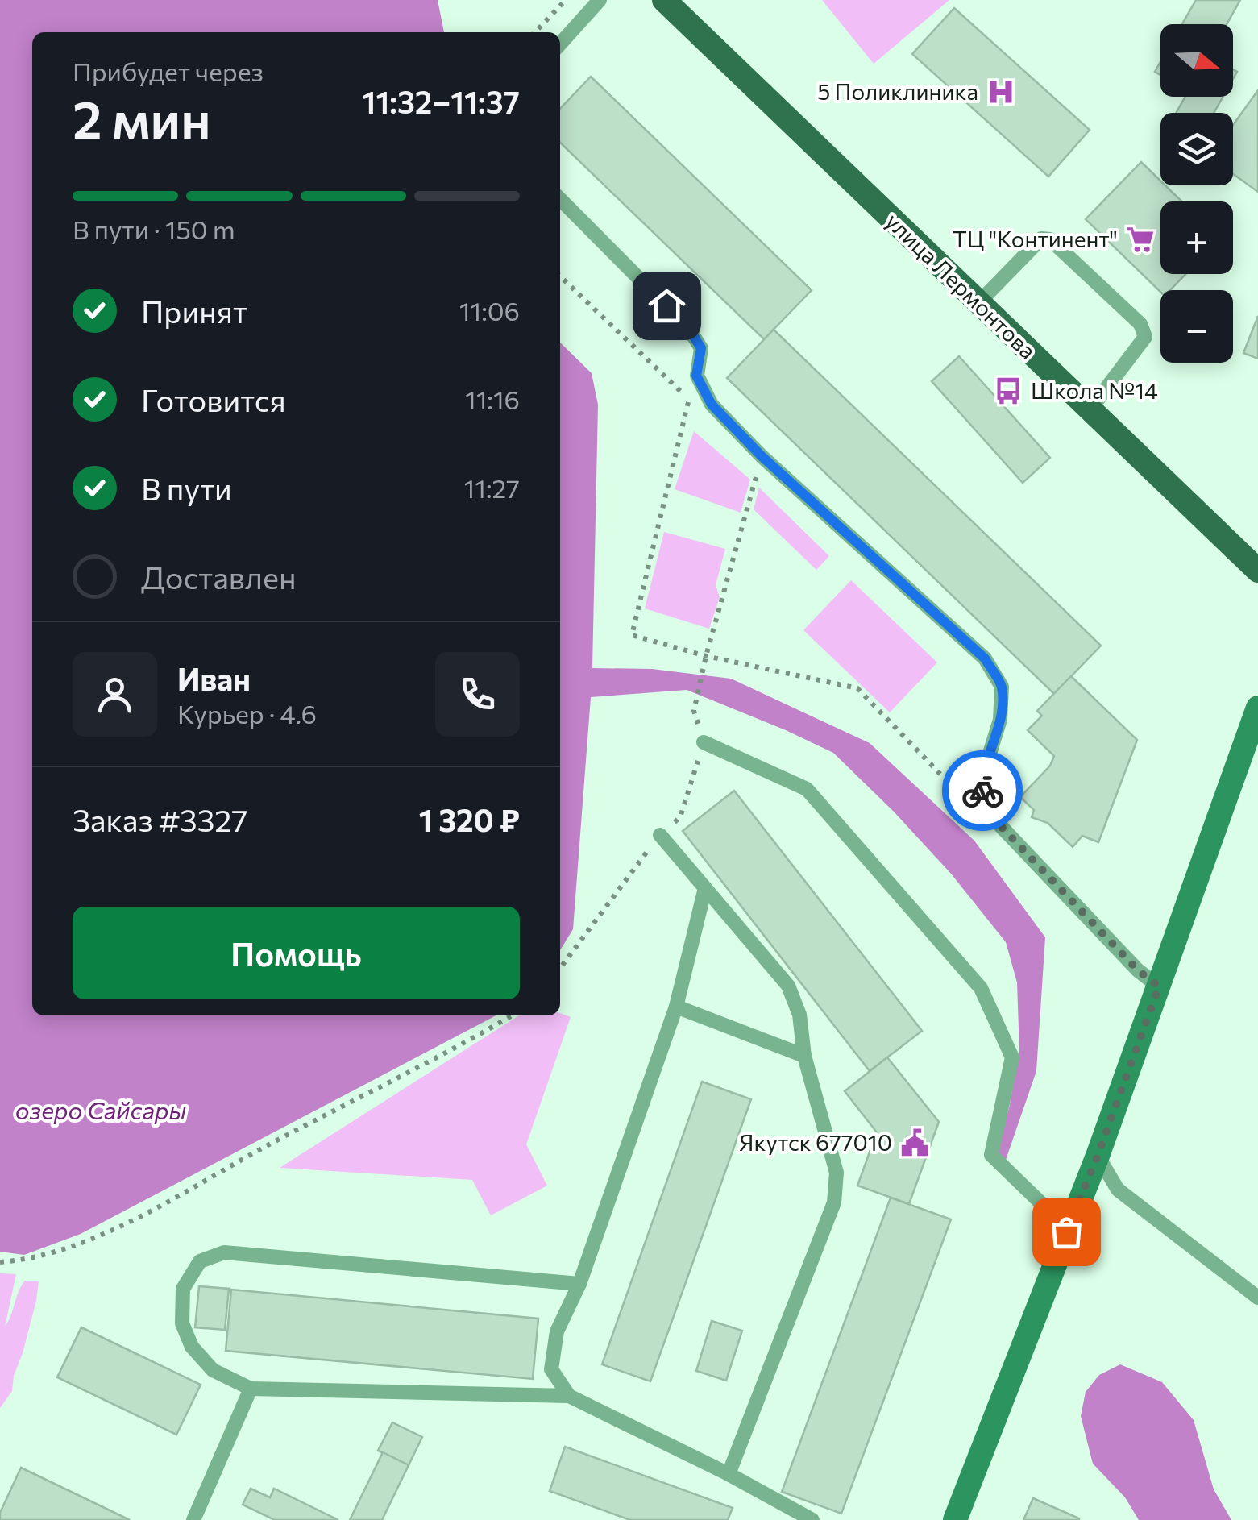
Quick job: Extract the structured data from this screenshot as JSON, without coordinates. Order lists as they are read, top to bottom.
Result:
{
  "streets": {
    "main road": ["улица Лермонтова"]
  },
  "water": ["озеро Сайсары"],
  "places": {
    "hospital": ["5 Поликлиника"],
    "supermarket": ["ТЦ \"Континент\""],
    "bus stop": ["Школа №14"],
    "public building": ["Якутск 677010"]
  },
  "north": "right",
  "page": {
    "map_buttons": ["+", "−"],
    "heading": ["2 мин", "Прибудет через", "11:32–11:37"],
    "panel": [
      "Иван",
      "Курьер · 4.6",
      "Заказ #3327",
      "1 320 ₽"
    ],
    "bar": "В пути · 150 m",
    "list": [
      ["Принят", "11:06"],
      ["Готовится", "11:16"],
      ["В пути", "11:27"],
      "Доставлен"
    ],
    "buttons": "Помощь"
  }
}
